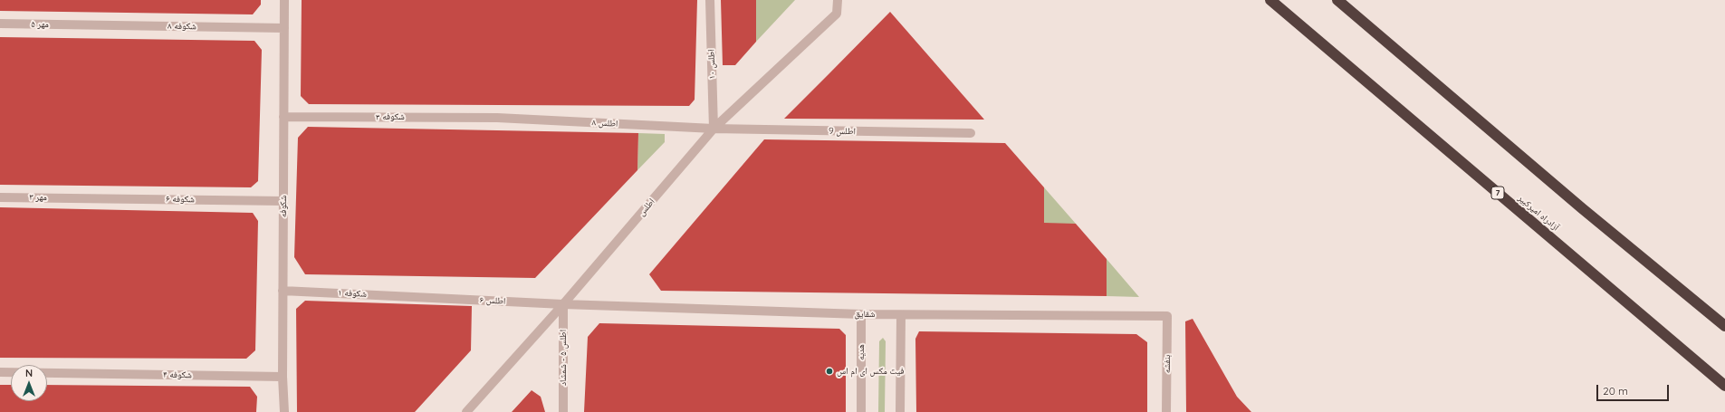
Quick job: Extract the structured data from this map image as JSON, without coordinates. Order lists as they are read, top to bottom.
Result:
{
  "streets": {
    "highway": ["7", "آزادراه امیرکبیر"],
    "street": [
      "مهر ۵",
      "شکوفه ۸",
      "اطلس ۱۰",
      "شکوفه ۳",
      "اطلس ۸",
      "اطلس 9",
      "مهر ۳",
      "شکوفه ۶",
      "شکوفه",
      "اطلس",
      "شکوفه ۱",
      "اطلس ۶",
      "شقایق",
      "هدیه",
      "اطلس ۵ - شمشاد",
      "بنفشه",
      "شکوفه ۴"
    ]
  },
  "crossings": [
    ["مهر ۵", "شکوفه ۸"],
    ["شکوفه ۸", "شکوفه"],
    ["اطلس ۱۰", "اطلس ۸"],
    ["اطلس ۱۰", "اطلس 9"],
    ["اطلس ۱۰", "اطلس"],
    ["شکوفه ۳", "اطلس ۸"],
    ["شکوفه ۳", "شکوفه"],
    ["اطلس ۸", "اطلس 9"],
    ["اطلس ۸", "اطلس"],
    ["اطلس 9", "اطلس"],
    ["مهر ۳", "شکوفه ۶"],
    ["شکوفه ۶", "شکوفه"],
    ["شکوفه", "شکوفه ۱"],
    ["شکوفه", "شکوفه ۴"],
    ["اطلس", "اطلس ۶"],
    ["اطلس", "شقایق"],
    ["اطلس", "اطلس ۵ - شمشاد"],
    ["شکوفه ۱", "اطلس ۶"],
    ["اطلس ۶", "شقایق"],
    ["اطلس ۶", "اطلس ۵ - شمشاد"],
    ["شقایق", "هدیه"],
    ["شقایق", "اطلس ۵ - شمشاد"],
    ["شقایق", "بنفشه"]
  ],
  "places": ["فیت مکس ای ام اس"],
  "scale_bar": "20 m",
  "north": "top"
}
